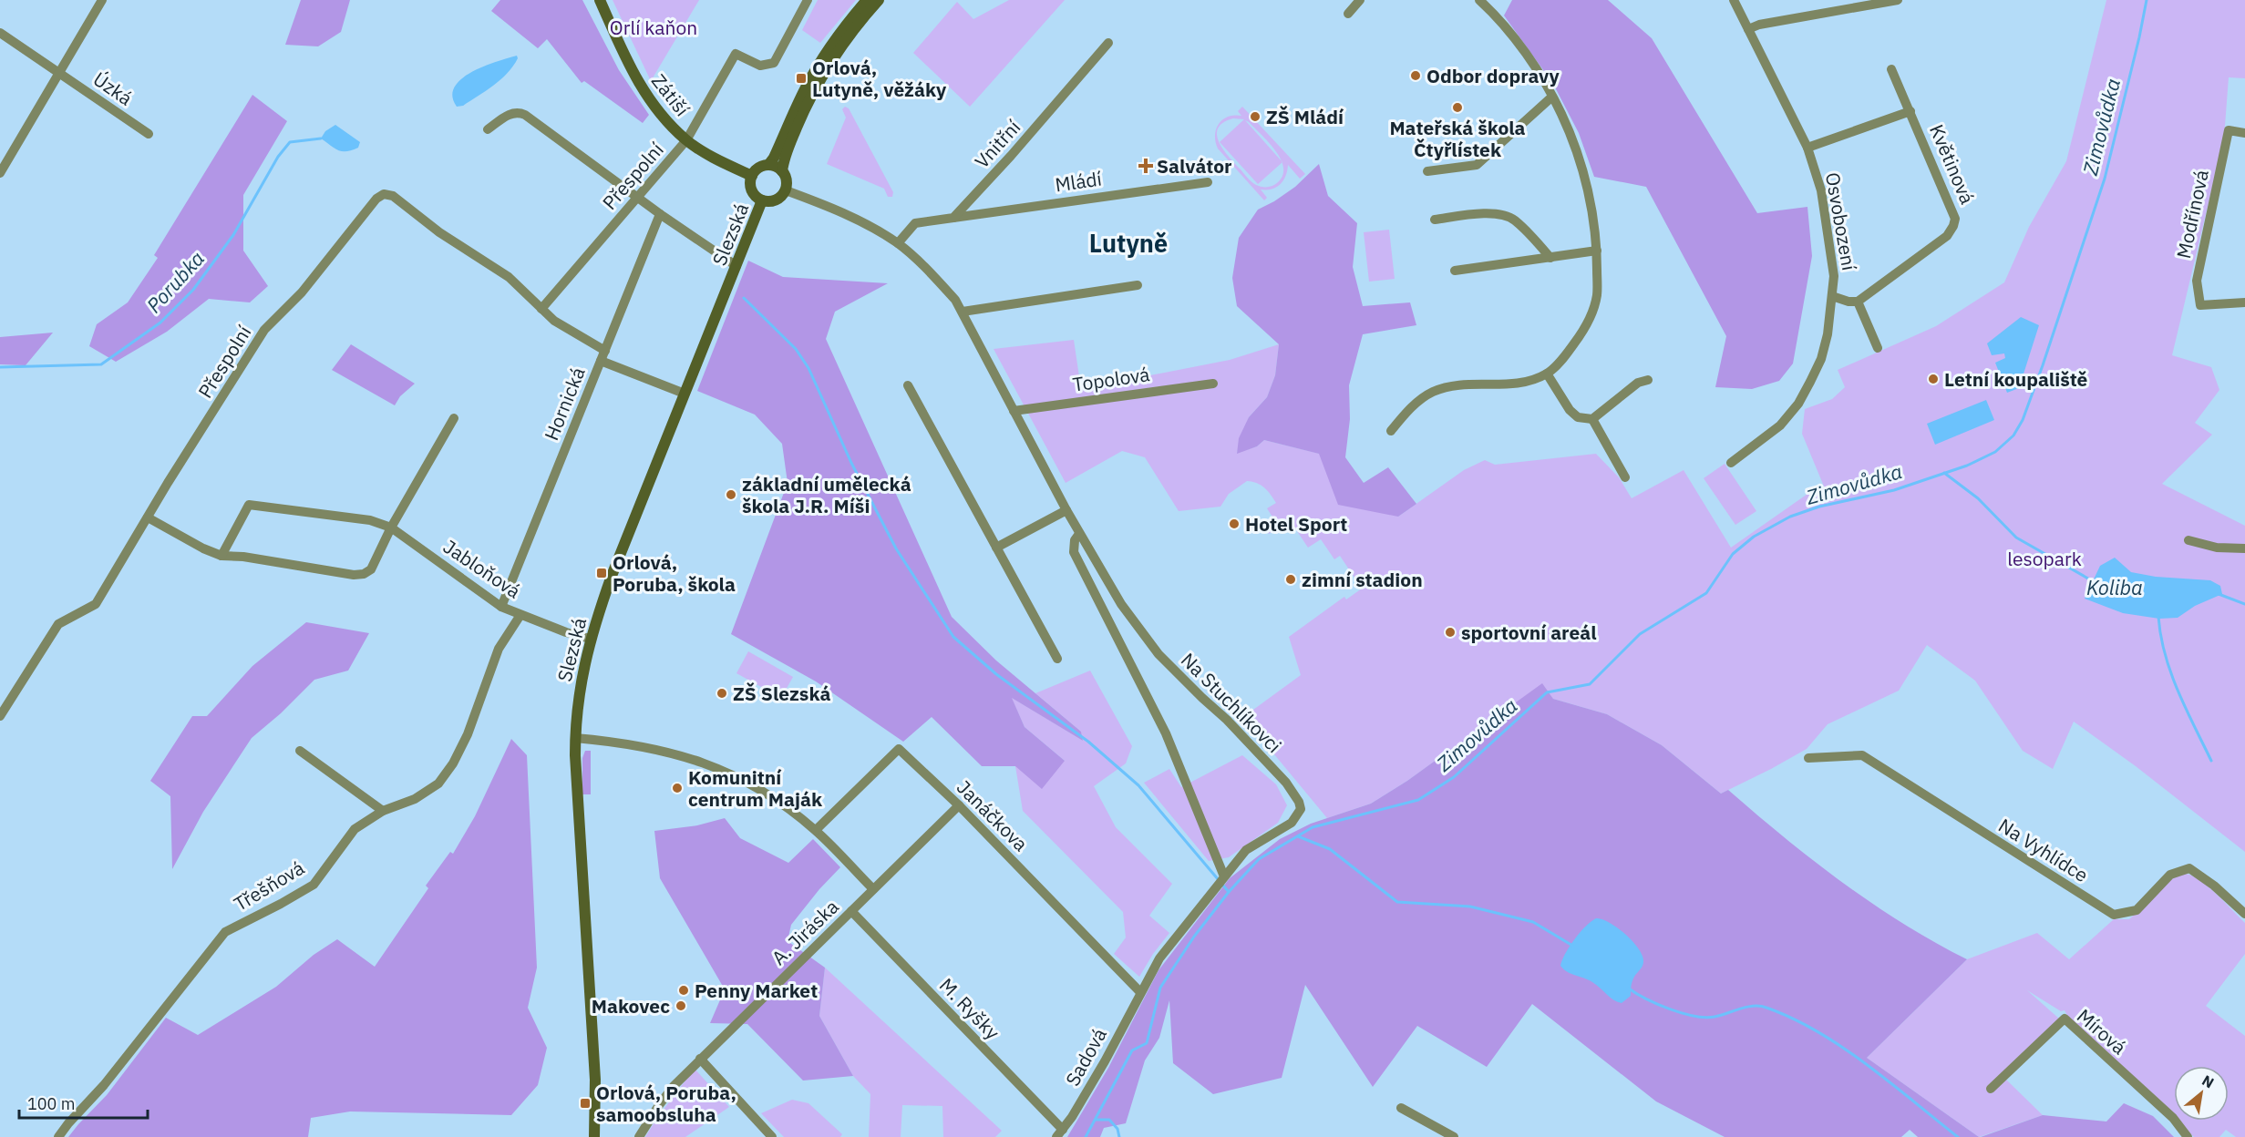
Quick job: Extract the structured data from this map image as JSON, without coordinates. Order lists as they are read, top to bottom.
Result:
{
  "streets": {
    "street": [
      "Úzká",
      "Zátiší",
      "Vnitřní",
      "Květinová",
      "Přespolní",
      "Mládí",
      "Modřínová",
      "Osvobození",
      "Slezská",
      "Topolová",
      "Hornická",
      "Jabloňová",
      "Na Stuchlíkovci",
      "Janáčkova",
      "Na Vyhlídce",
      "Třešňová",
      "A. Jiráska",
      "M. Ryšky",
      "Mírová",
      "Sadová"
    ]
  },
  "crossings": [
    ["Zátiší", "Přespolní"],
    ["Zátiší", "Slezská"],
    ["Zátiší", "Na Stuchlíkovci"],
    ["Vnitřní", "Mládí"],
    ["Přespolní", "Slezská"],
    ["Přespolní", "Hornická"],
    ["Slezská", "Jabloňová"],
    ["Slezská", "Na Stuchlíkovci"],
    ["Topolová", "Na Stuchlíkovci"],
    ["Hornická", "Jabloňová"],
    ["Jabloňová", "Třešňová"],
    ["Na Stuchlíkovci", "Janáčkova"],
    ["Na Stuchlíkovci", "Sadová"],
    ["Janáčkova", "A. Jiráska"],
    ["Janáčkova", "Sadová"],
    ["A. Jiráska", "M. Ryšky"],
    ["M. Ryšky", "Sadová"]
  ],
  "districts": ["Lutyně"],
  "water": ["Zimovůdka", "Porubka", "Koliba"],
  "parks": ["Orlí kaňon", "lesopark"],
  "places": {
    "other": [
      "Odbor dopravy",
      "Mateřská škola Čtyřlístek",
      "ZŠ Mládí",
      "Letní koupaliště",
      "základní umělecká škola J.R. Míši",
      "Hotel Sport",
      "zimní stadion",
      "sportovní areál",
      "ZŠ Slezská",
      "Komunitní centrum Maják",
      "Penny Market",
      "Makovec"
    ],
    "transit": ["Orlová, Lutyně, věžáky", "Orlová, Poruba, škola", "Orlová, Poruba, samoobsluha"],
    "health": ["Salvátor"]
  },
  "scale_bar": "100 m",
  "north": "top right"
}
